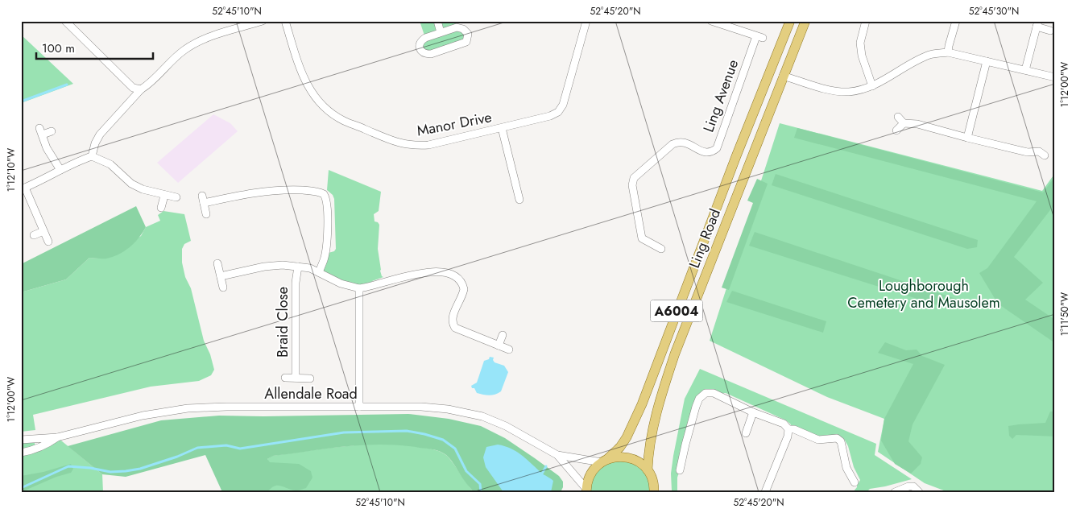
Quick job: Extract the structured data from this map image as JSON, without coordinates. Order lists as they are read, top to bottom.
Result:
{
  "streets": {
    "main road": ["Ling Road", "A6004"],
    "street": [
      "Ling Avenue",
      "Manor Drive",
      "Braid Close",
      "Allendale Road"
    ]
  },
  "crossings": [
    ["Ling Road", "A6004"],
    ["Ling Road", "Allendale Road"],
    ["A6004", "Allendale Road"]
  ],
  "parks": ["Loughborough Cemetery and Mausolem"],
  "scale_bar": "100 m",
  "coordinates": [
    "52°45'10\"N",
    "52°45'20\"N",
    "52°45'30\"N",
    "1°12'00\"W",
    "1°12'10\"W",
    "1°11'50\"W"
  ]
}
